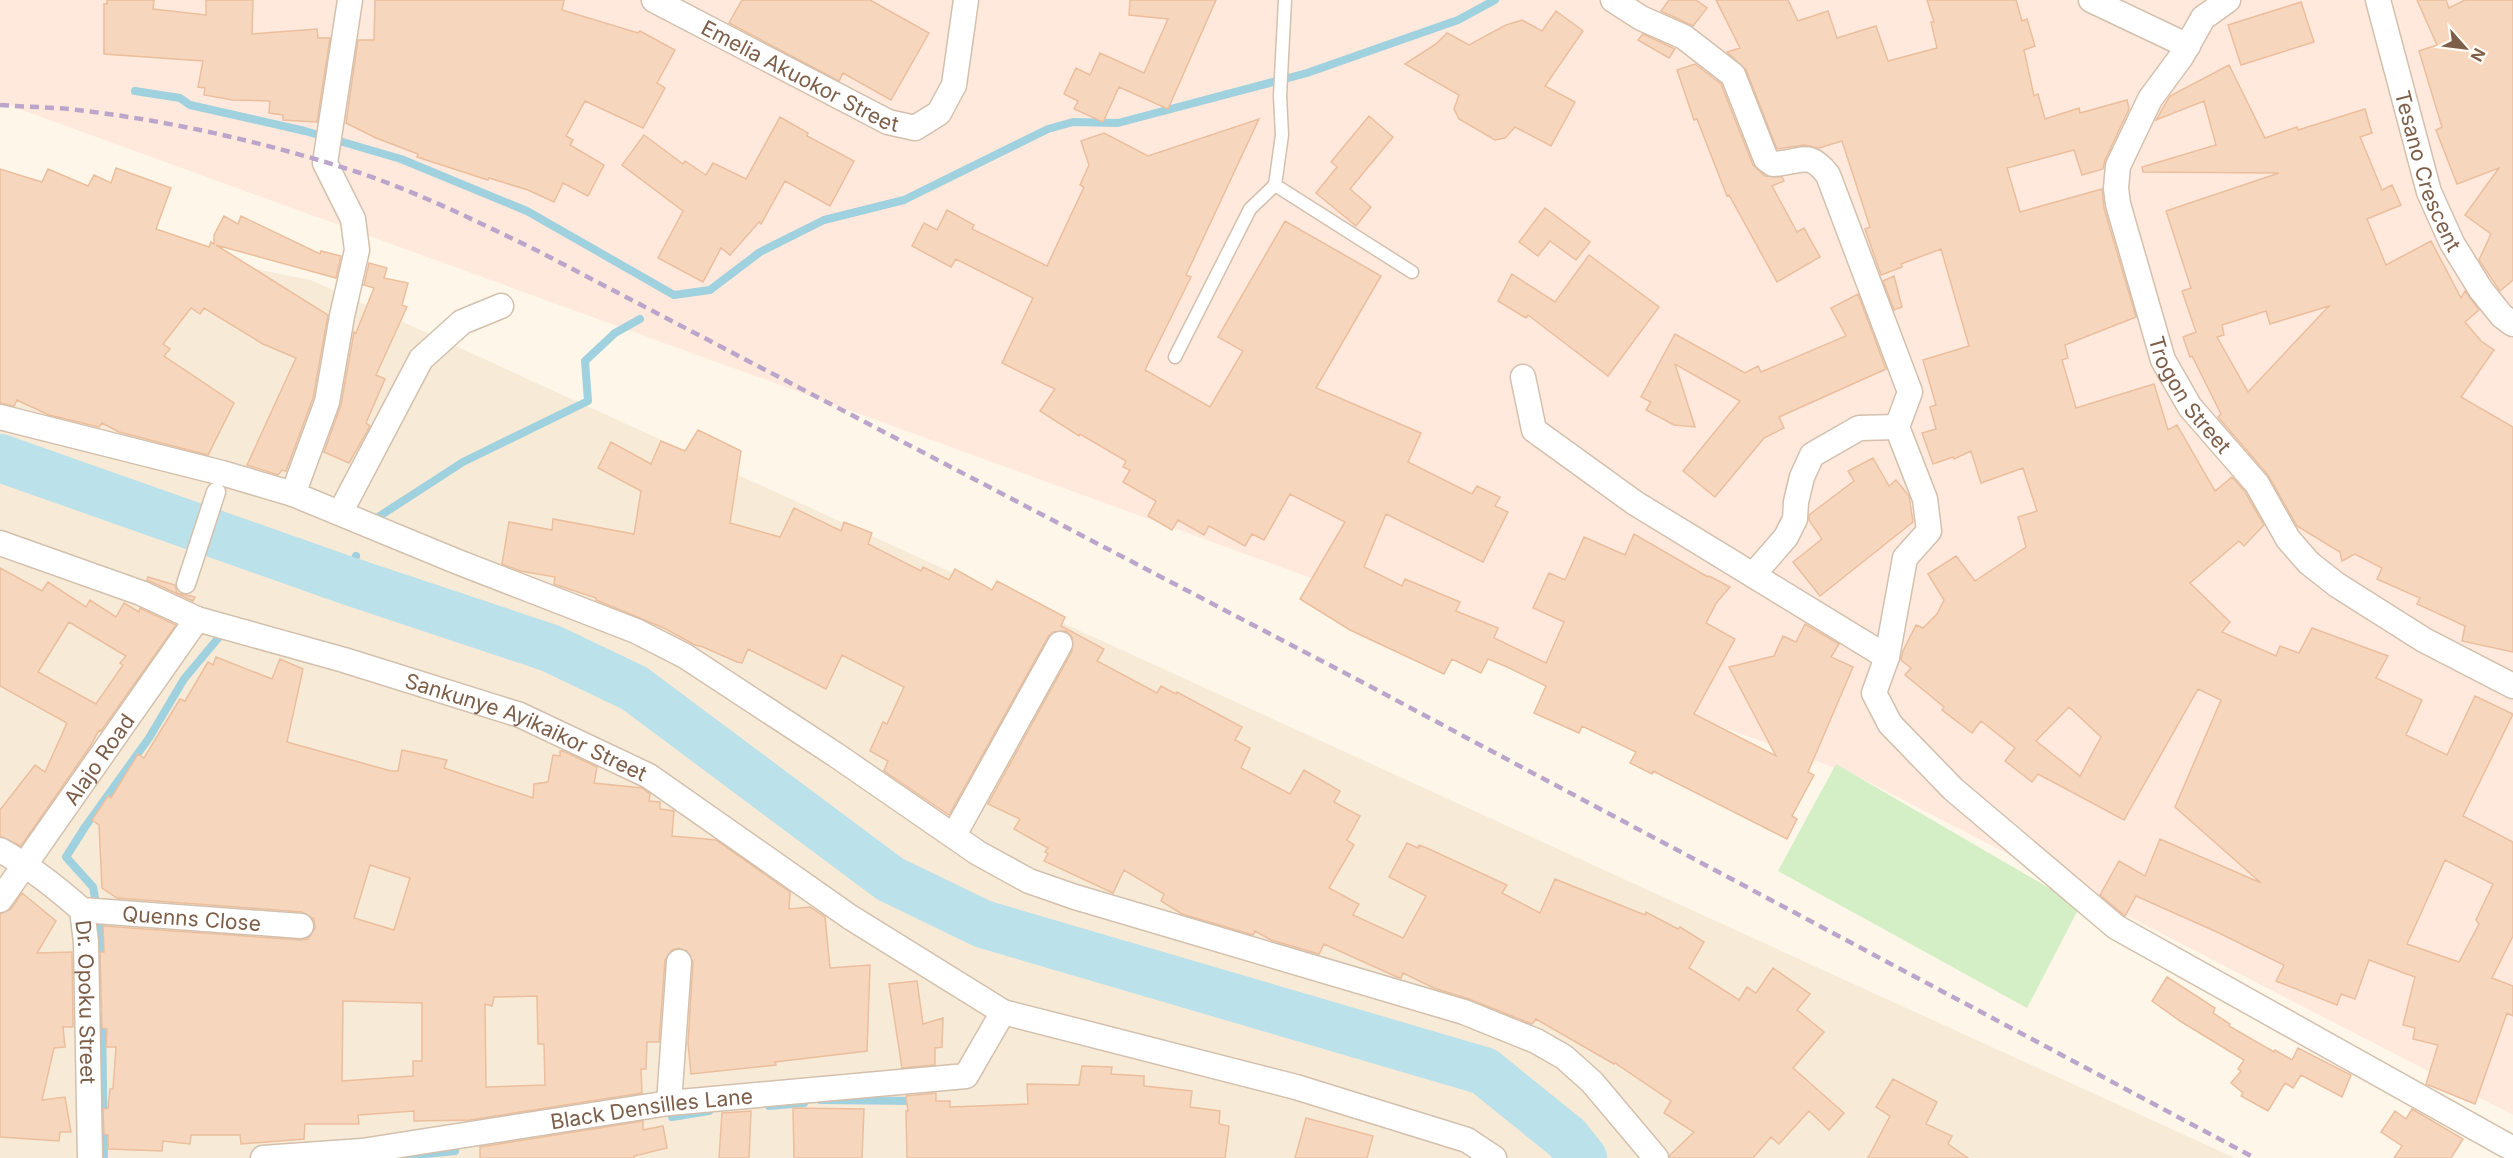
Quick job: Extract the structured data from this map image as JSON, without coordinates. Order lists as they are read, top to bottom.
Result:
{
  "streets": {
    "street": [
      "Emelia Akuokor Street",
      "Tesano Crescent",
      "Trogon Street",
      "Sankunye Ayikaikor Street",
      "Alajo Road",
      "Quenns Close",
      "Dr. Opoku Street",
      "Black Densilles Lane"
    ]
  },
  "crossings": [
    ["Sankunye Ayikaikor Street", "Alajo Road"],
    ["Sankunye Ayikaikor Street", "Black Densilles Lane"],
    ["Alajo Road", "Dr. Opoku Street"],
    ["Quenns Close", "Dr. Opoku Street"]
  ],
  "north": "bottom right"
}
